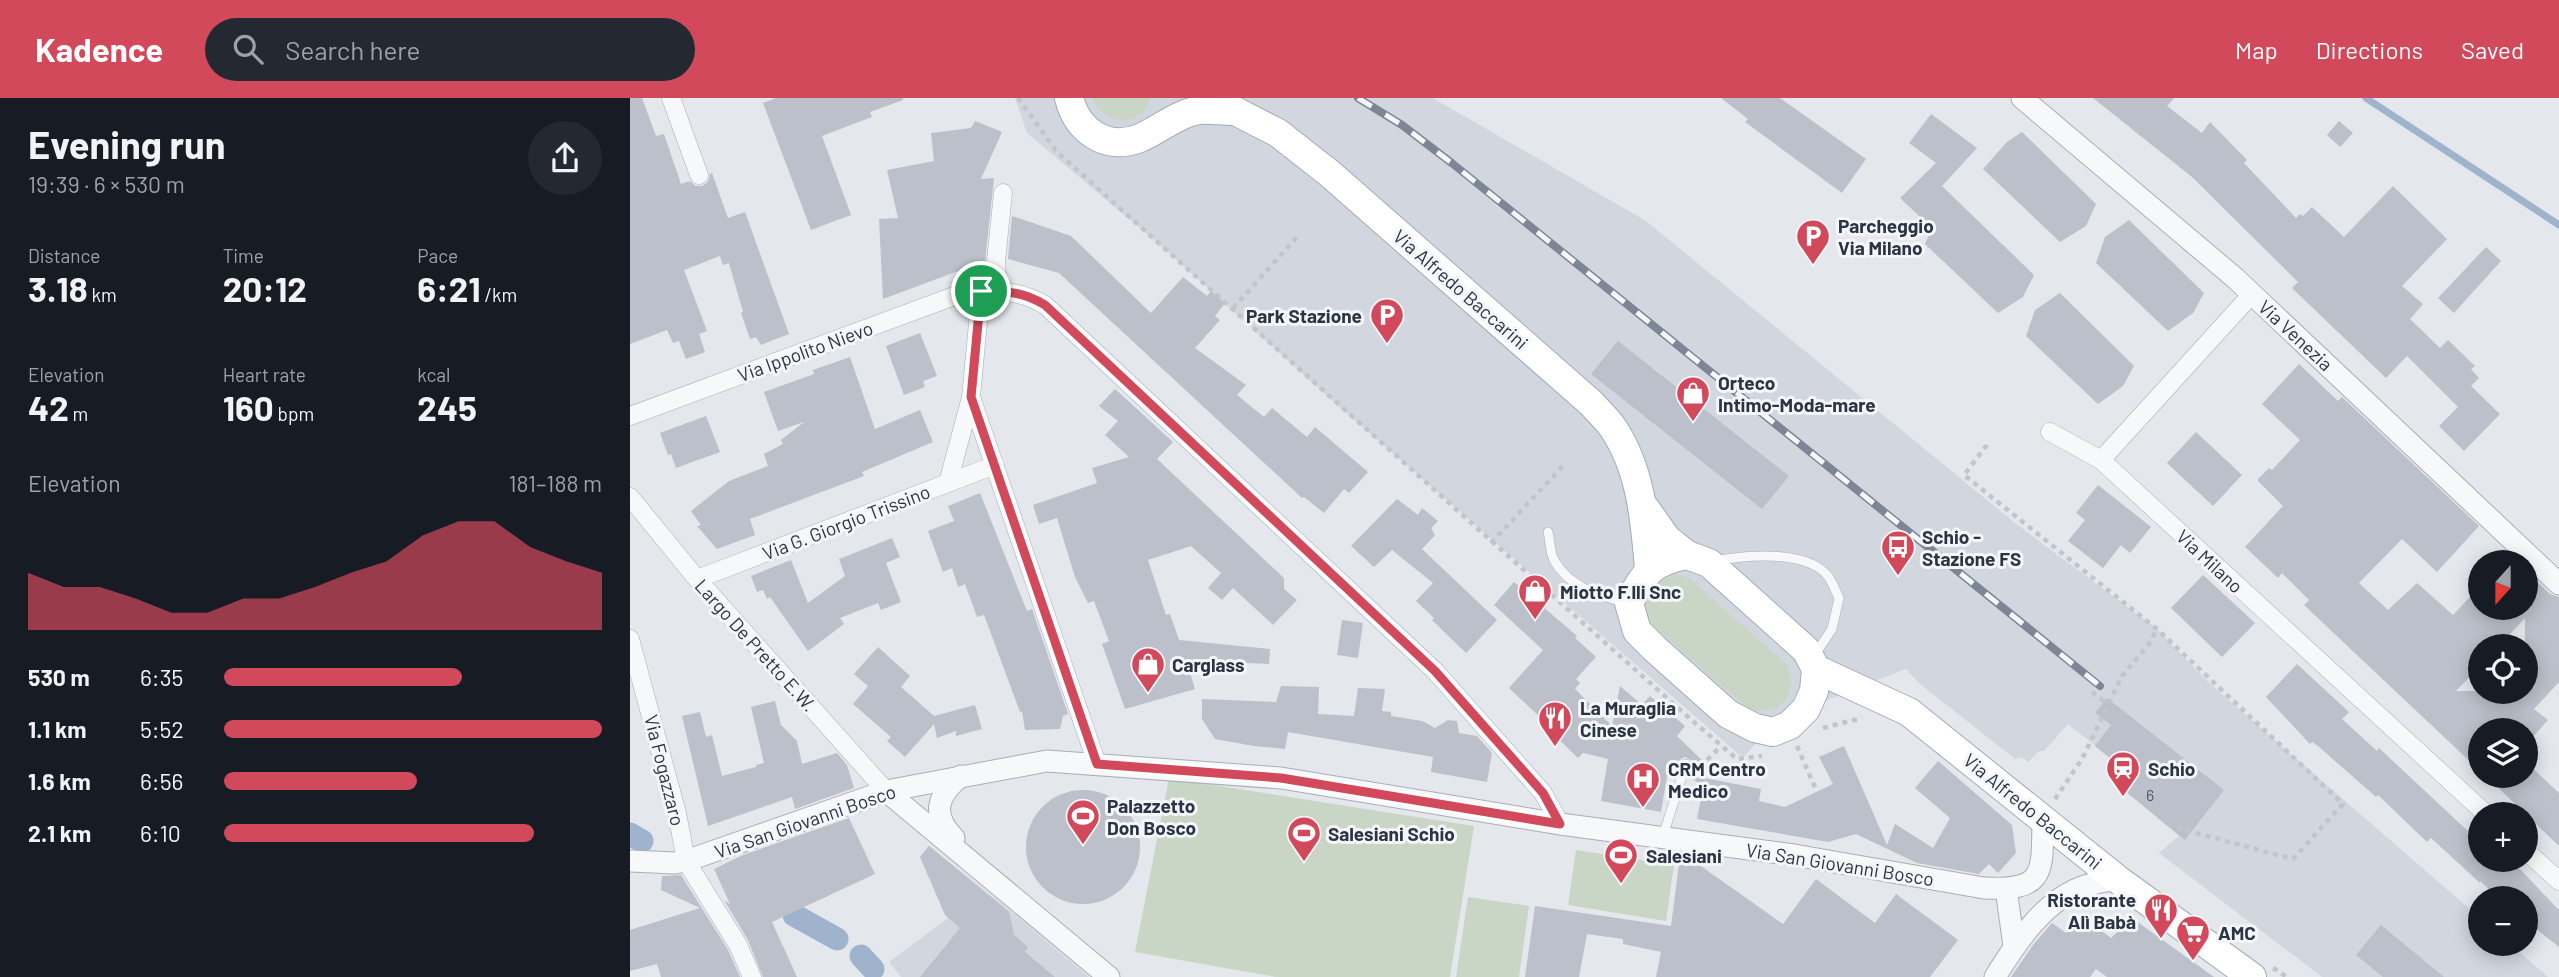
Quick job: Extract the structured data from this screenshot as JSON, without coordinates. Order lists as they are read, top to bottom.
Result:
{
  "streets": {
    "main road": ["Via Alfredo Baccarini"],
    "street": [
      "Via Venezia",
      "Via Ippolito Nievo",
      "Via G. Giorgio Trissino",
      "Via Milano",
      "Largo De Pretto E.W.",
      "Via Fogazzaro",
      "Via San Giovanni Bosco"
    ]
  },
  "crossings": [
    ["Via G. Giorgio Trissino", "Largo De Pretto E.W."],
    ["Largo De Pretto E.W.", "Via San Giovanni Bosco"],
    ["Via Fogazzaro", "Via San Giovanni Bosco"]
  ],
  "places": {
    "parking": ["Parcheggio Via Milano", "Park Stazione"],
    "shop": ["Orteco Intimo-Moda-mare", "Miotto F.lli Snc", "Carglass"],
    "bus stop": ["Schio - Stazione FS"],
    "restaurant": ["La Muraglia Cinese", "Ristorante Alì Babà"],
    "station": ["Schio"],
    "hospital": ["CRM Centro Medico"],
    "sports": ["Palazzetto Don Bosco", "Salesiani Schio", "Salesiani"],
    "supermarket": ["AMC"]
  },
  "house_numbers": ["6"],
  "north": "bottom",
  "page": {
    "header": "Kadence",
    "search": "Search here",
    "nav": ["Map", "Directions", "Saved"],
    "heading": ["Evening run", "19:39 · 6 × 530 m"],
    "stats": [
      ["Distance", "3.18 km"],
      ["Time", "20:12"],
      ["Pace", "6:21 /km"],
      ["Elevation", "42 m"],
      ["Heart rate", "160 bpm"],
      ["kcal", "245"]
    ],
    "chart": ["Elevation", "181–188 m"],
    "map_buttons": ["+", "−"],
    "list": [
      {
        "name": "530 m",
        "note": "6:35"
      },
      {
        "name": "1.1 km",
        "note": "5:52"
      },
      {
        "name": "1.6 km",
        "note": "6:56"
      },
      {
        "name": "2.1 km",
        "note": "6:10"
      }
    ]
  }
}
